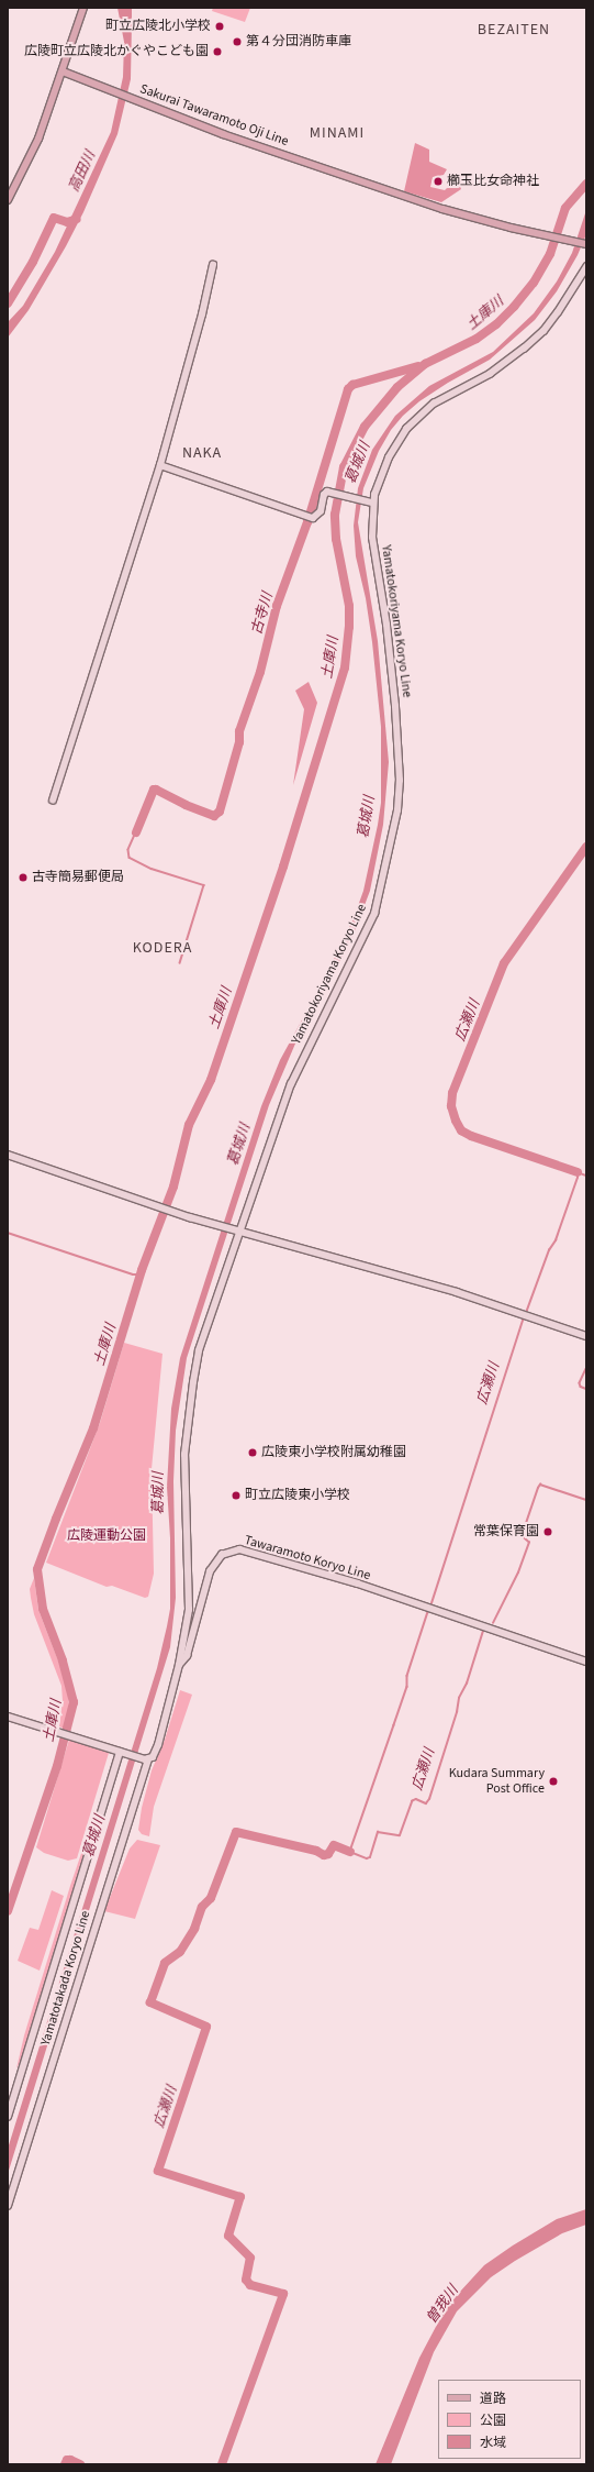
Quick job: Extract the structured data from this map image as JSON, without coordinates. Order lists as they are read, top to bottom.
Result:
{
  "streets": {
    "main road": [
      "Sakurai Tawaramoto Oji Line",
      "Yamatokoriyama Koryo Line",
      "Tawaramoto Koryo Line",
      "Yamatotakada Koryo Line"
    ]
  },
  "crossings": [
    ["Yamatokoriyama Koryo Line", "Tawaramoto Koryo Line"],
    ["Tawaramoto Koryo Line", "Yamatotakada Koryo Line"]
  ],
  "districts": [
    "BEZAITEN",
    "MINAMI",
    "NAKA",
    "KODERA"
  ],
  "water": [
    "高田川",
    "土庫川",
    "葛城川",
    "古寺川",
    "広瀬川",
    "曽我川"
  ],
  "parks": ["広陵運動公園"],
  "places": [
    "町立広陵北小学校",
    "第４分団消防車庫",
    "広陵町立広陵北かぐやこども園",
    "櫛玉比女命神社",
    "古寺簡易郵便局",
    "広陵東小学校附属幼稚園",
    "町立広陵東小学校",
    "常葉保育園",
    "Kudara Summary Post Office"
  ],
  "legend": ["道路", "公園", "水域"]
}
